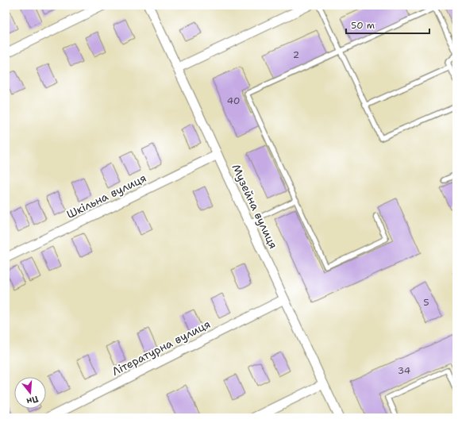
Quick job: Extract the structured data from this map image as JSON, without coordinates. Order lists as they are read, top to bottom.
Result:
{
  "streets": {
    "street": ["Шкільна вулиця", "Музейна вулиця", "Літературна вулиця"]
  },
  "crossings": [
    ["Шкільна вулиця", "Музейна вулиця"],
    ["Музейна вулиця", "Літературна вулиця"]
  ],
  "house_numbers": [
    "2",
    "40",
    "5",
    "34"
  ],
  "scale_bar": "50 m",
  "north": "bottom"
}
